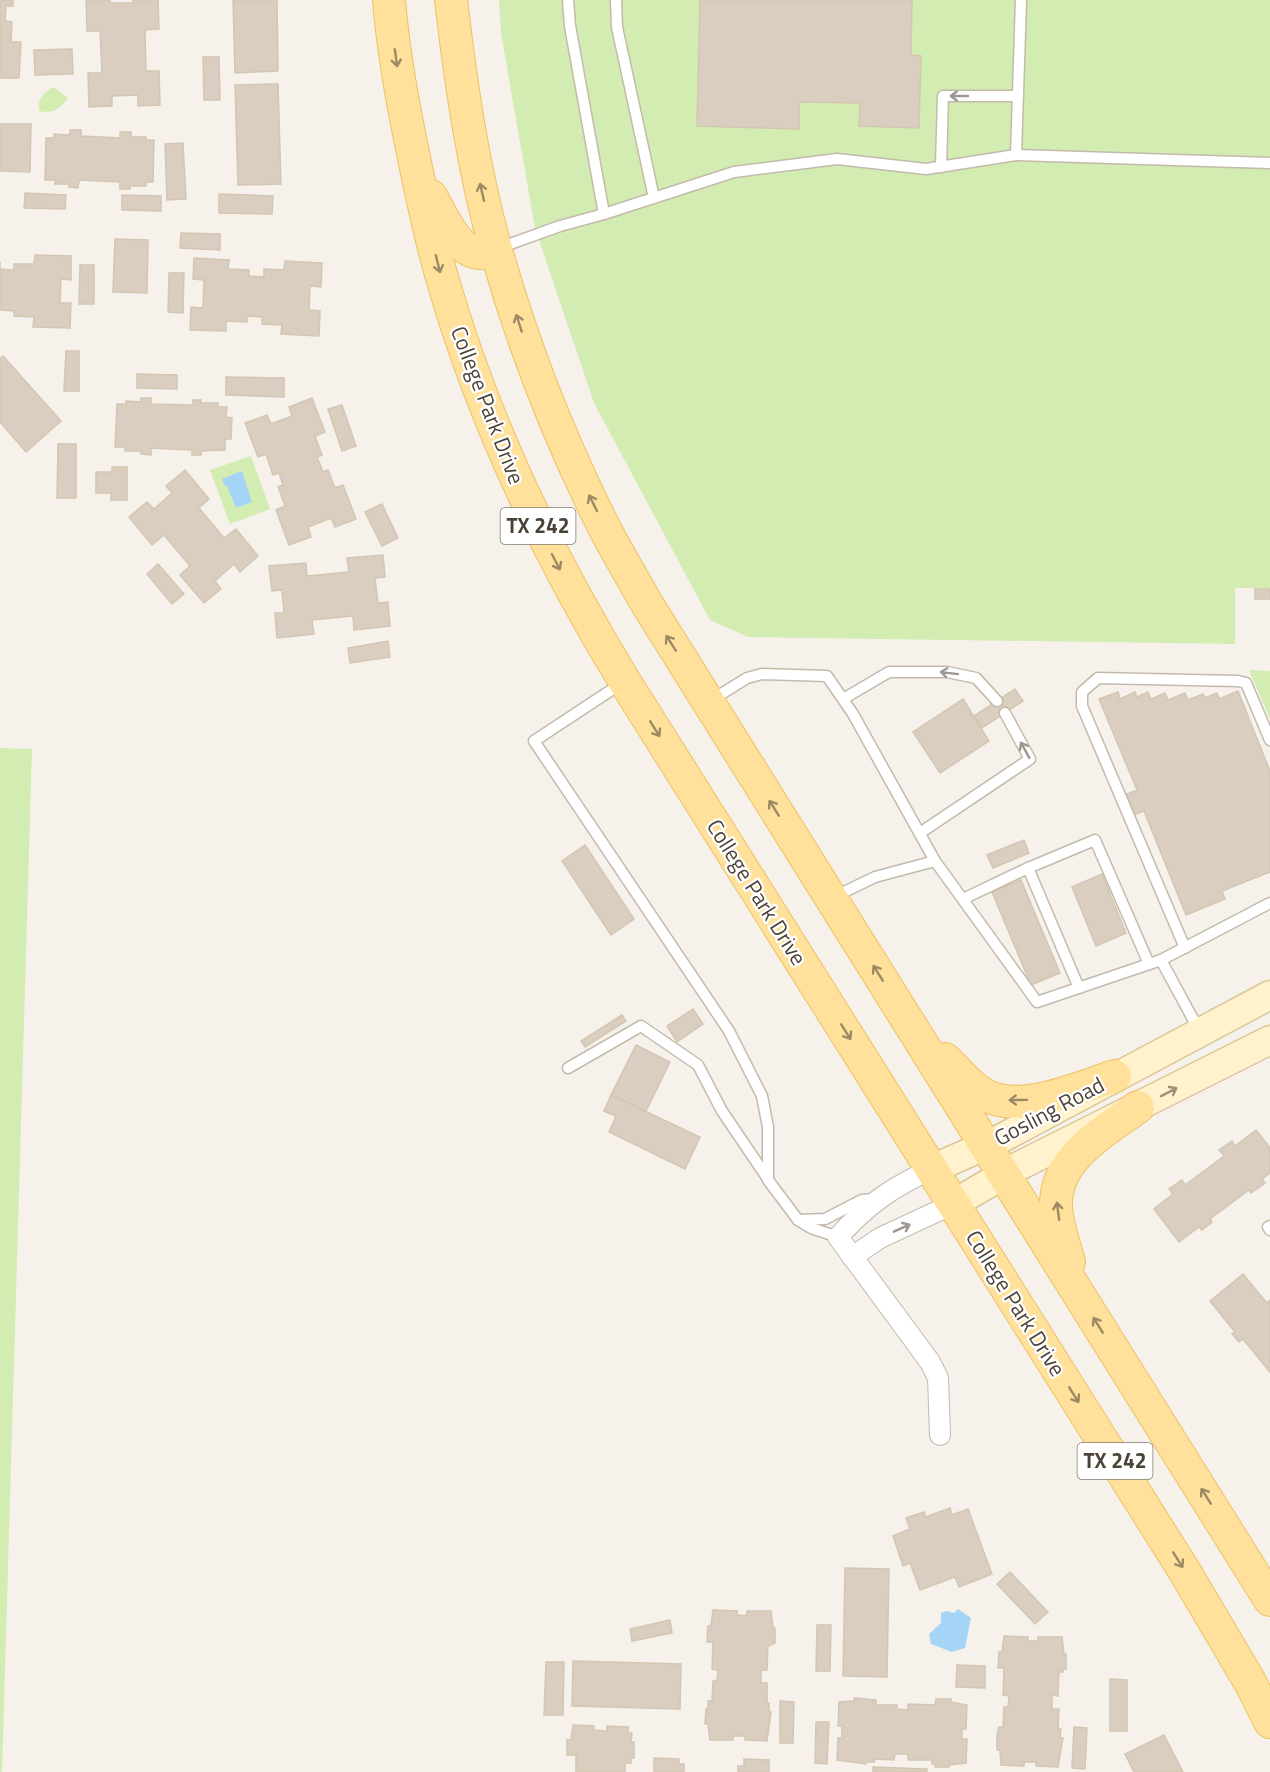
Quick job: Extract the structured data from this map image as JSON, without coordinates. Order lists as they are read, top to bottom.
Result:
{
  "streets": {
    "main road": ["College Park Drive", "TX 242", "Gosling Road"]
  },
  "crossings": [
    ["College Park Drive", "Gosling Road"],
    ["TX 242", "Gosling Road"]
  ]
}
